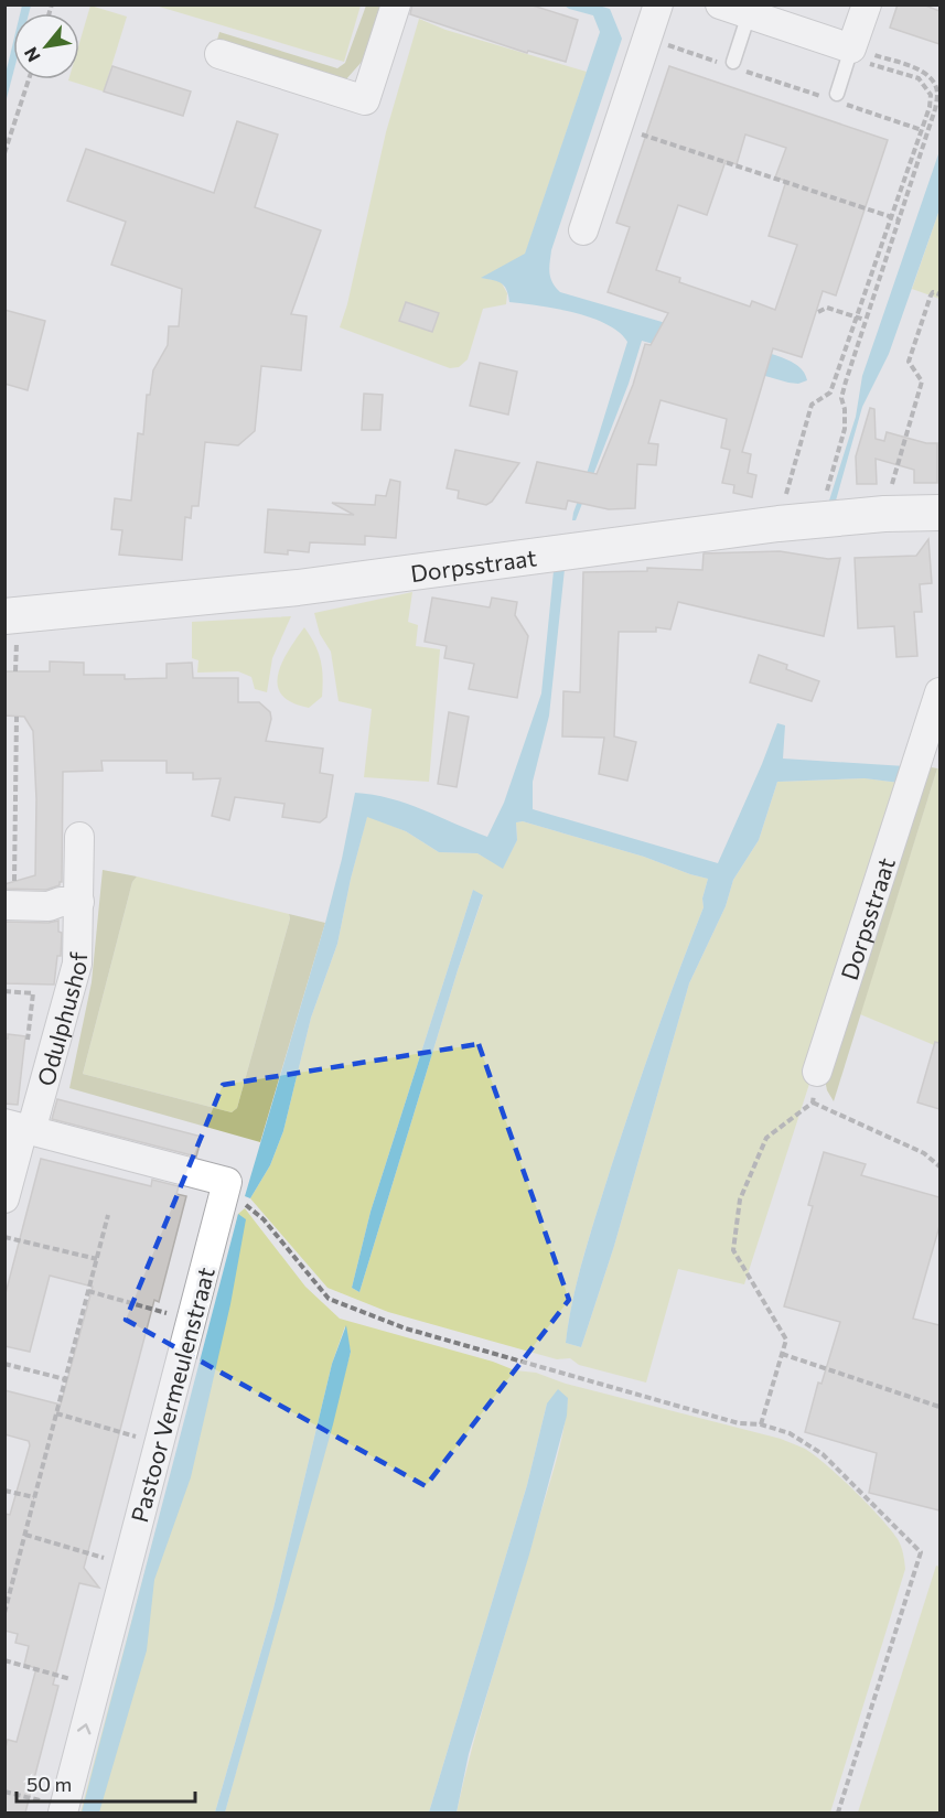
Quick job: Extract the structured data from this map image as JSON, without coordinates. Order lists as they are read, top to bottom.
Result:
{
  "streets": {
    "street": ["Dorpsstraat", "Odulphushof", "Pastoor Vermeulenstraat"]
  },
  "crossings": [
    ["Odulphushof", "Pastoor Vermeulenstraat"]
  ],
  "scale_bar": "50 m",
  "north": "bottom left"
}
